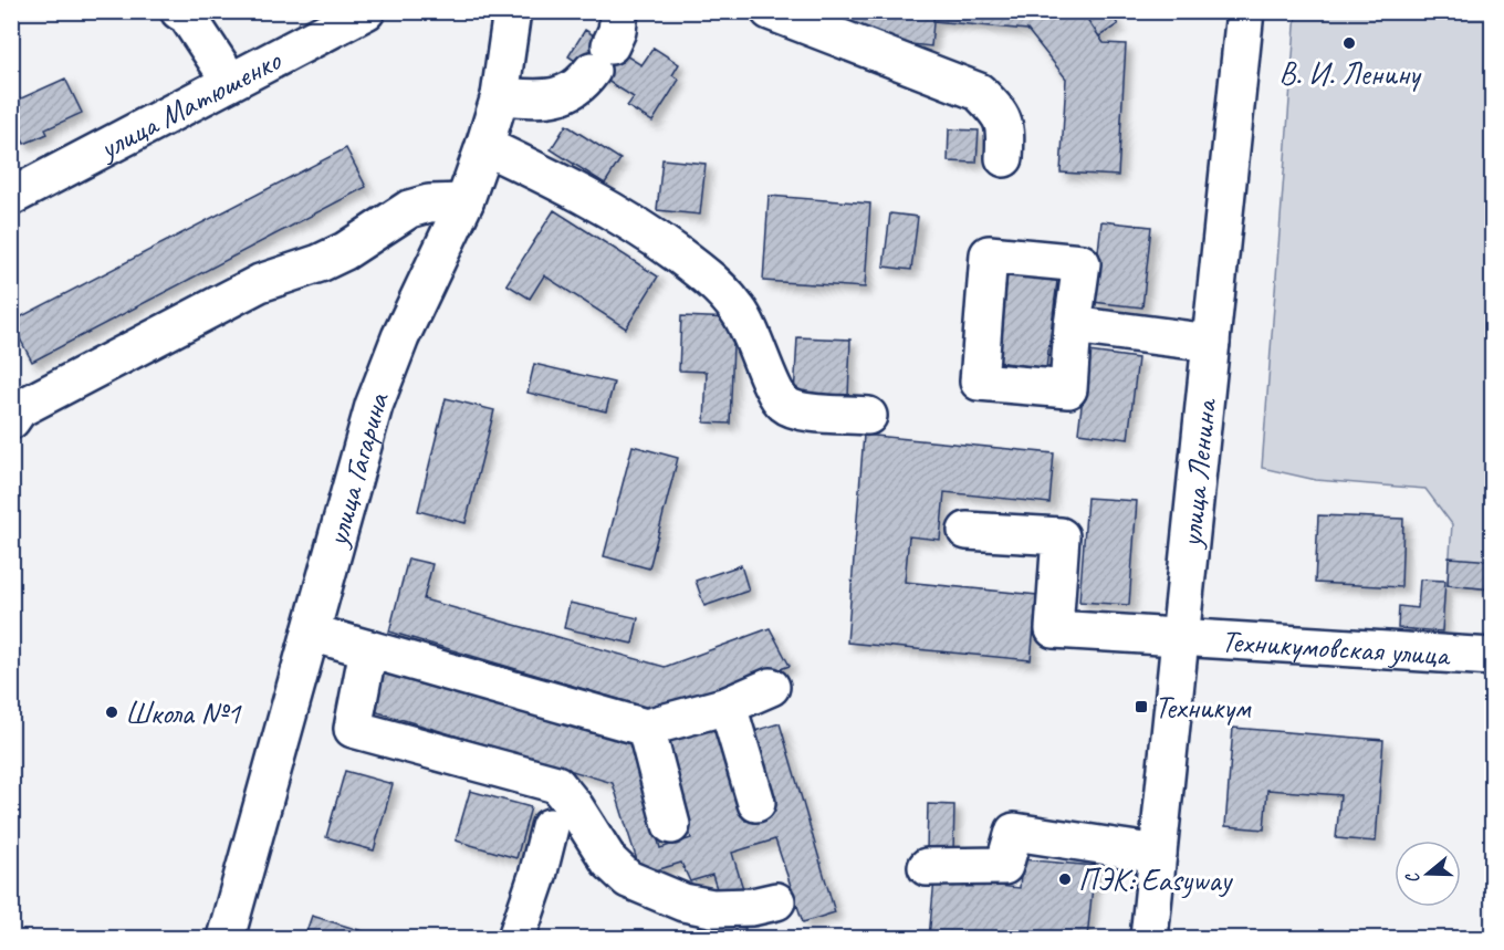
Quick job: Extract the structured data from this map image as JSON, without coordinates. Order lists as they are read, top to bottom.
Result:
{
  "streets": {
    "street": [
      "улица Матюшенко",
      "улица Гагарина",
      "улица Ленина",
      "Техникумовская улица"
    ]
  },
  "crossings": [
    ["улица Ленина", "Техникумовская улица"]
  ],
  "places": {
    "other": ["В. И. Ленину", "Школа №1", "ПЭК: Easyway"],
    "transit": ["Техникум"]
  },
  "north": "left"
}
